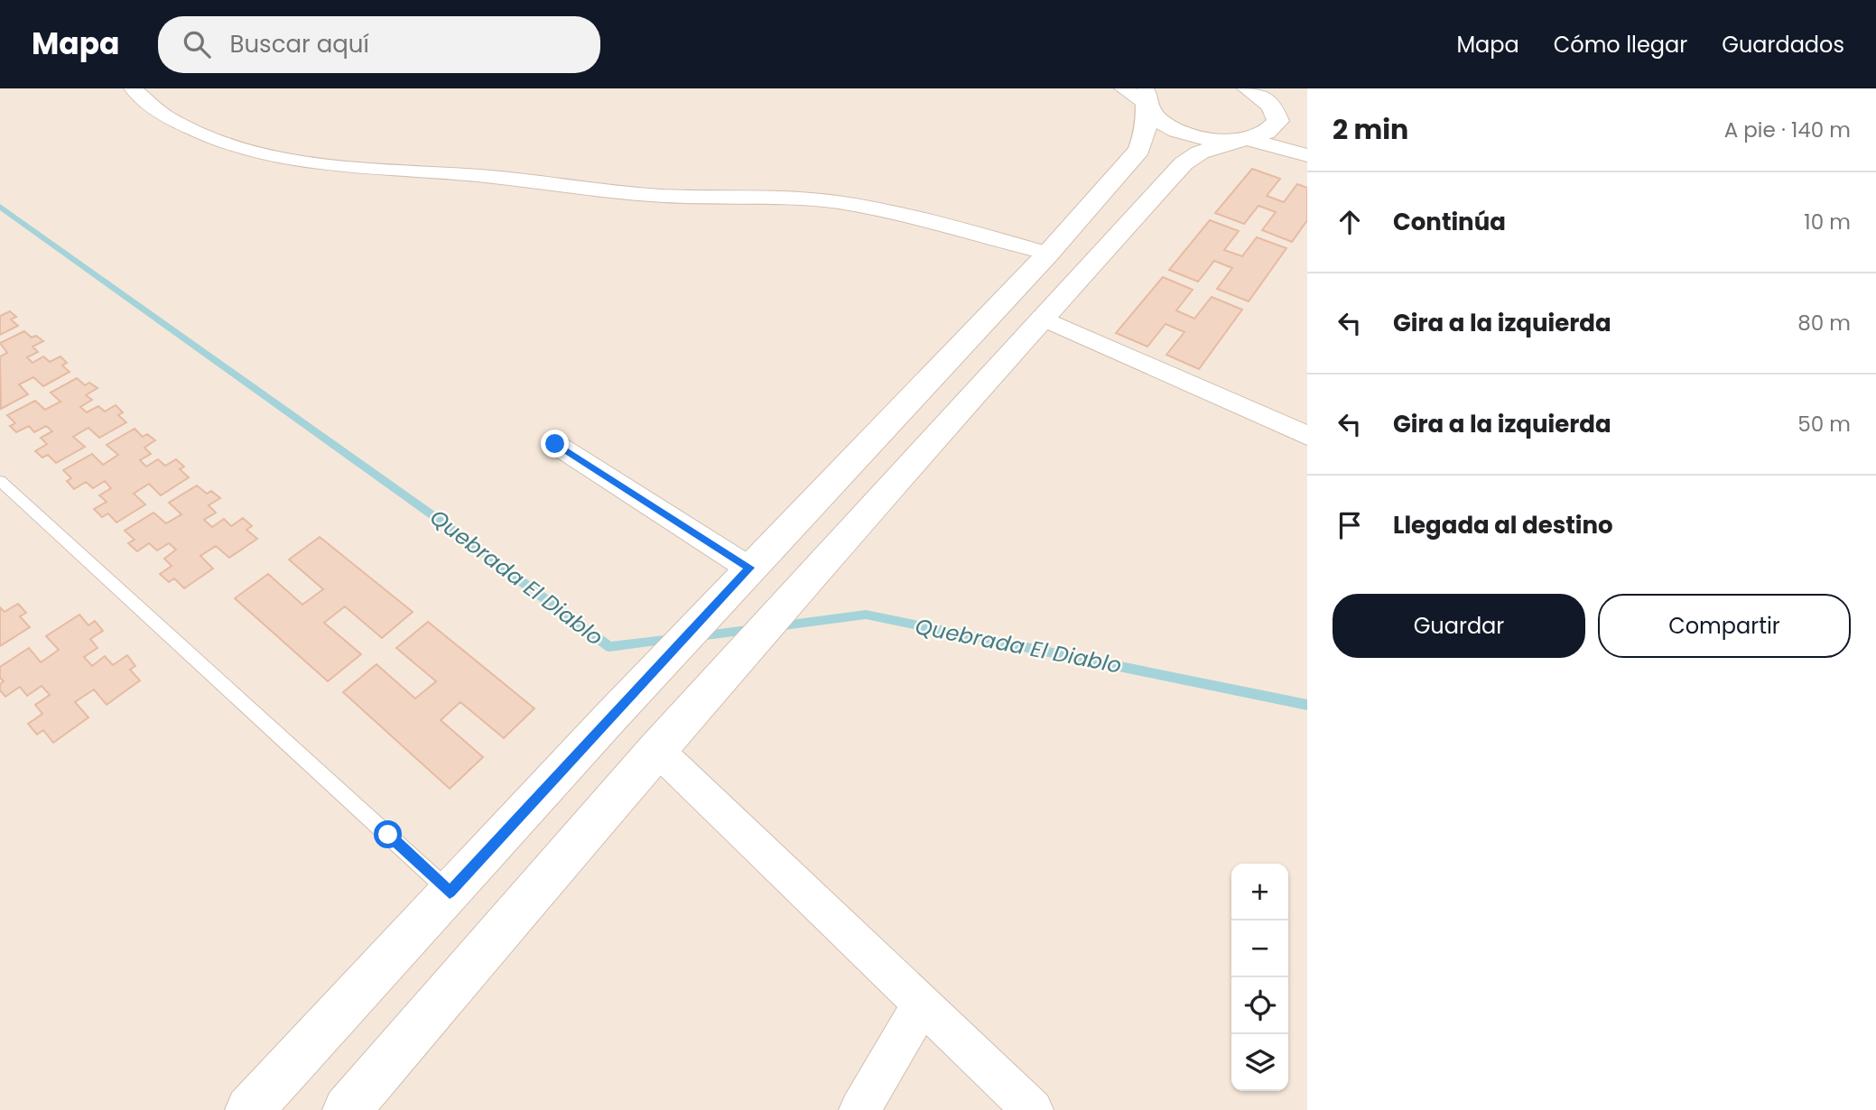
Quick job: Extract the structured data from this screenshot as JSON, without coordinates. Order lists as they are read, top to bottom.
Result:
{
  "water": ["Quebrada El Diablo"],
  "page": {
    "header": "Mapa",
    "search": "Buscar aquí",
    "nav": ["Mapa", "Cómo llegar", "Guardados"],
    "heading": ["2 min", "A pie · 140 m"],
    "list": [
      ["Continúa", "10 m"],
      ["Gira a la izquierda", "80 m"],
      ["Gira a la izquierda", "50 m"],
      "Llegada al destino"
    ],
    "buttons": ["Guardar", "Compartir"],
    "map_buttons": ["+", "−"]
  }
}
